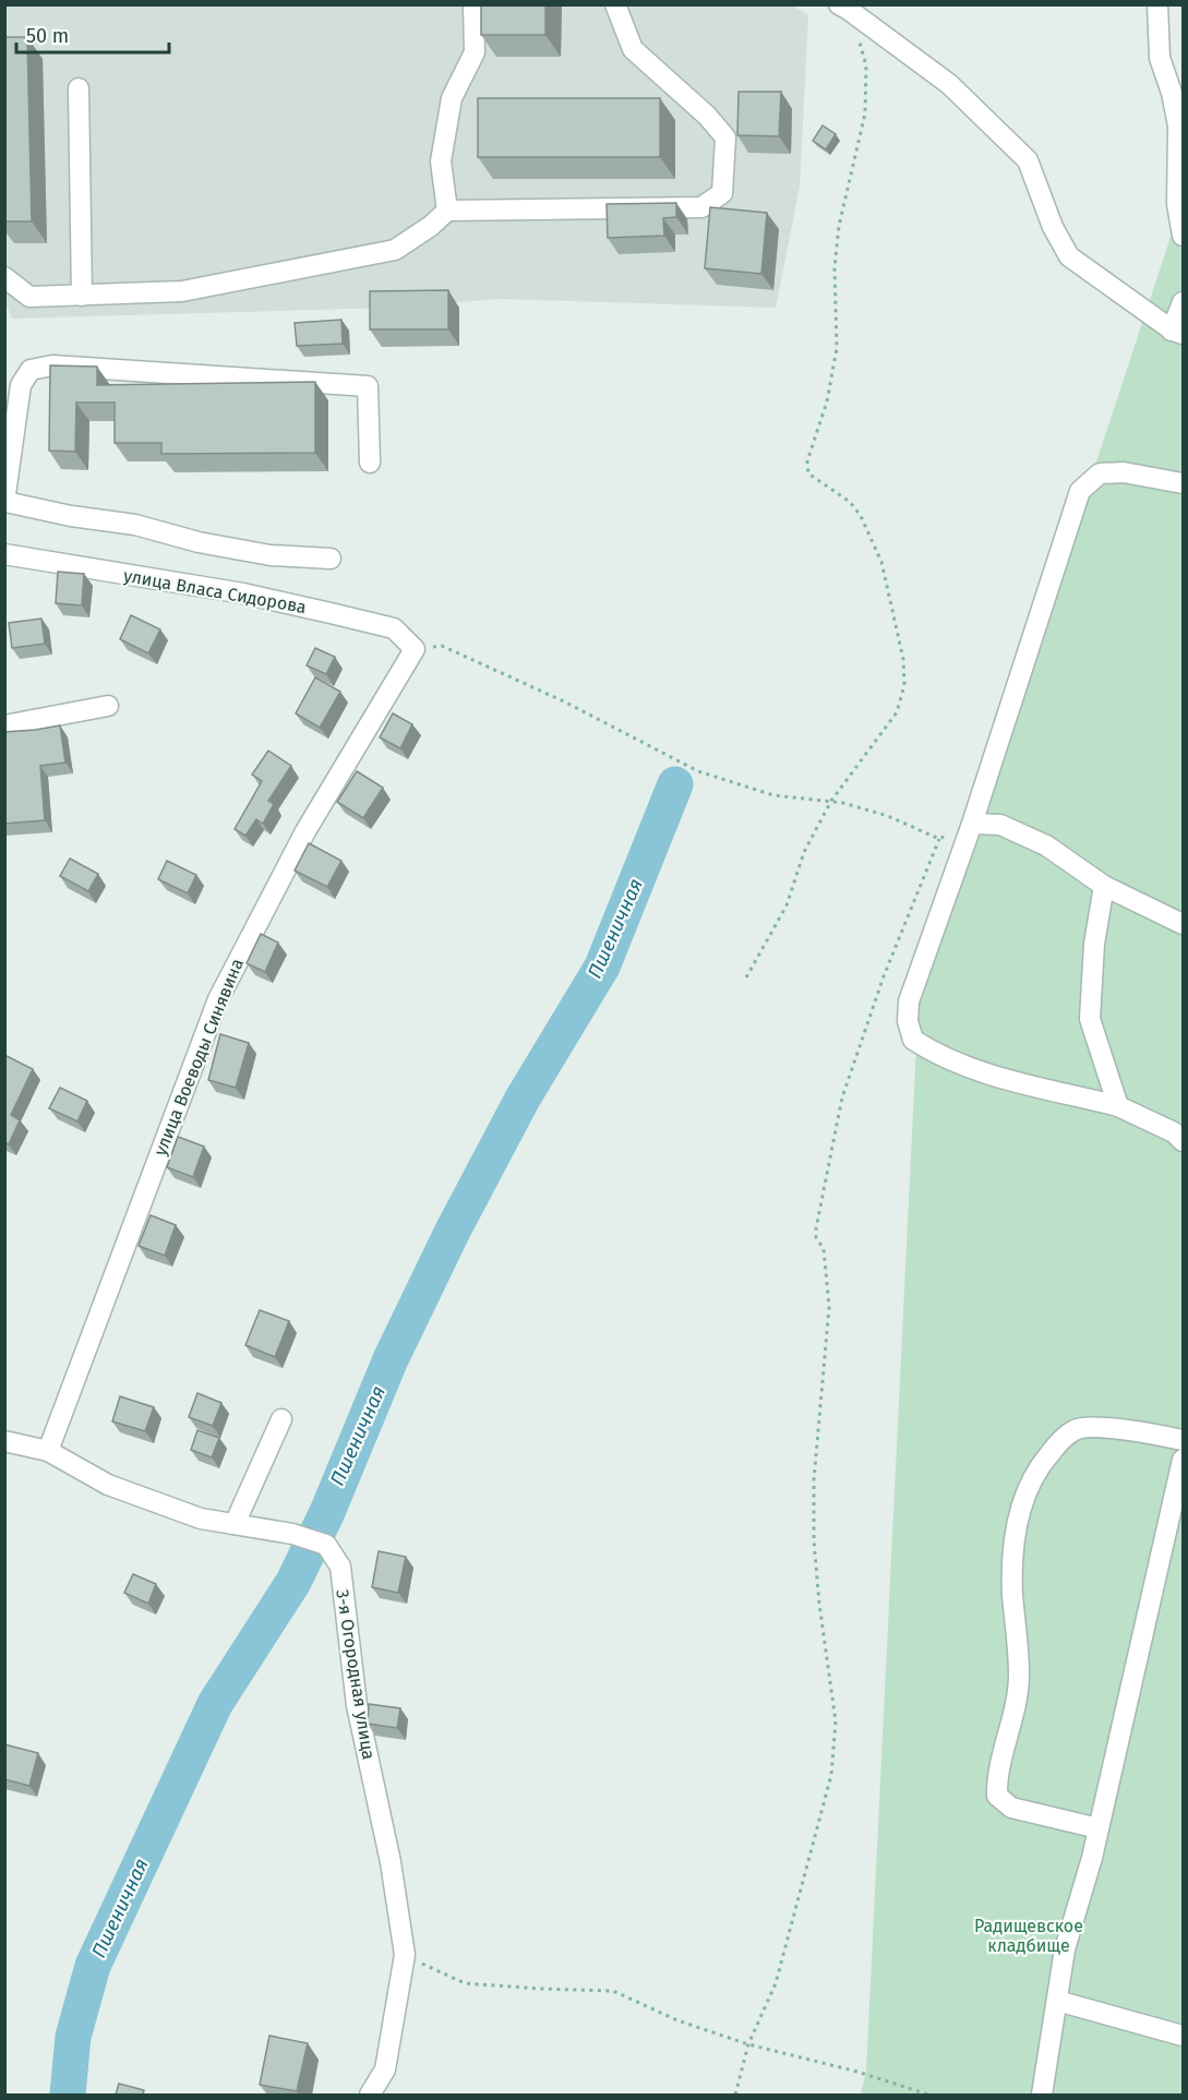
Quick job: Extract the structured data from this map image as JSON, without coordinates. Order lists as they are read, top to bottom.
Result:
{
  "streets": {
    "street": ["улица Власа Сидорова", "улица Воеводы Синявина", "3-я Огородная улица"]
  },
  "crossings": [
    ["улица Власа Сидорова", "улица Воеводы Синявина"],
    ["улица Воеводы Синявина", "3-я Огородная улица"]
  ],
  "water": ["Пшеничная"],
  "parks": ["Радищевское кладбище"],
  "scale_bar": "50 m"
}
